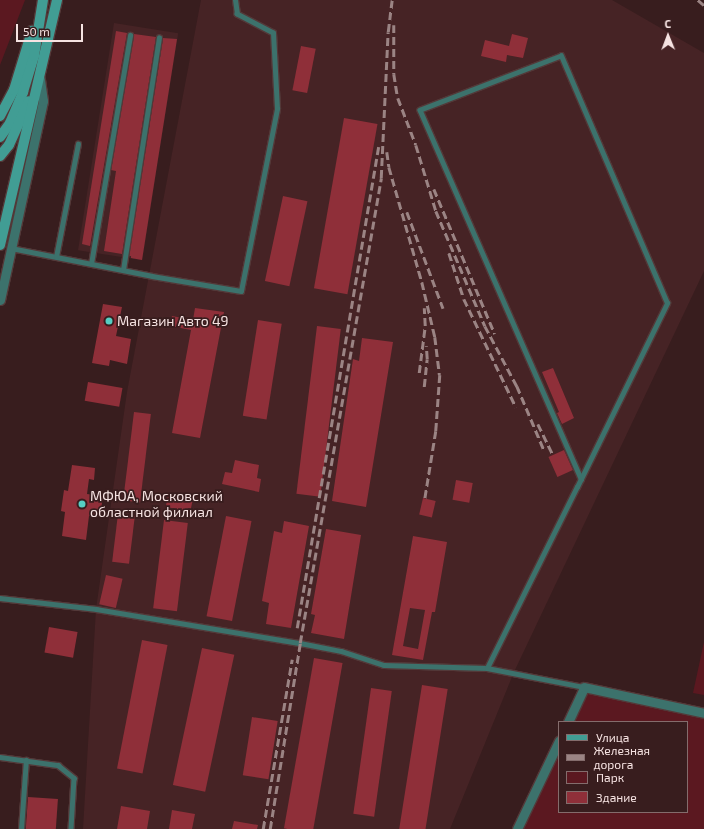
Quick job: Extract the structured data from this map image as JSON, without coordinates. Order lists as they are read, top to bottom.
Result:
{
  "places": ["Магазин Авто 49", "МФЮА, Московский областной филиал"],
  "legend": [
    "Улица",
    "Железная дорога",
    "Парк",
    "Здание"
  ],
  "scale_bar": "50 m",
  "north": "top"
}
